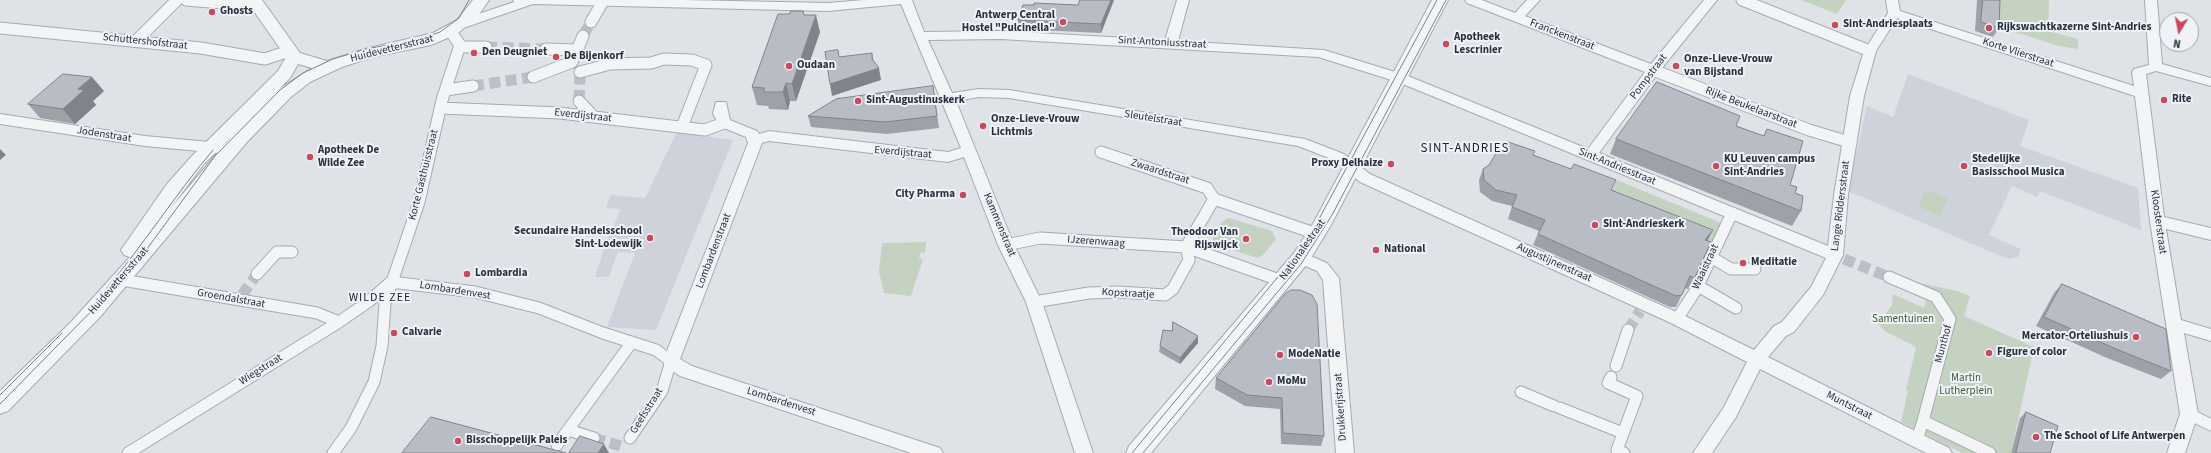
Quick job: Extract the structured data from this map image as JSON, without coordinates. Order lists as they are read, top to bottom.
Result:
{
  "streets": {
    "street": [
      "Franckenstraat",
      "Schuttershofstraat",
      "Sint-Antoniusstraat",
      "Huidevettersstraat",
      "Korte Vlierstraat",
      "Pompstraat",
      "Rijke Beukelaarstraat",
      "Everdijstraat",
      "Sleutelstraat",
      "Jodenstraat",
      "Sint-Andriesstraat",
      "Zwaardstraat",
      "Korte Gasthuisstraat",
      "Lange Riddersstraat",
      "Kloosterstraat",
      "Kammenstraat",
      "IJzerenwaag",
      "Nationalestraat",
      "Lombardenstraat",
      "Augustijnenstraat",
      "Waaistraat",
      "Lombardenvest",
      "Kopstraatje",
      "Groendalstraat",
      "Munthof",
      "Wiegstraat",
      "Muntstraat",
      "Drukkerijstraat",
      "Geefsstraat"
    ]
  },
  "crossings": [
    ["Franckenstraat", "Pompstraat"],
    ["Franckenstraat", "Rijke Beukelaarstraat"],
    ["Schuttershofstraat", "Huidevettersstraat"],
    ["Sint-Antoniusstraat", "Sint-Andriesstraat"],
    ["Sint-Antoniusstraat", "Kammenstraat"],
    ["Sint-Antoniusstraat", "Nationalestraat"],
    ["Huidevettersstraat", "Jodenstraat"],
    ["Huidevettersstraat", "Groendalstraat"],
    ["Korte Vlierstraat", "Kloosterstraat"],
    ["Pompstraat", "Rijke Beukelaarstraat"],
    ["Pompstraat", "Sint-Andriesstraat"],
    ["Rijke Beukelaarstraat", "Lange Riddersstraat"],
    ["Everdijstraat", "Korte Gasthuisstraat"],
    ["Everdijstraat", "Kammenstraat"],
    ["Everdijstraat", "Lombardenstraat"],
    ["Sleutelstraat", "Kammenstraat"],
    ["Sleutelstraat", "Nationalestraat"],
    ["Sleutelstraat", "Augustijnenstraat"],
    ["Sint-Andriesstraat", "Lange Riddersstraat"],
    ["Sint-Andriesstraat", "Nationalestraat"],
    ["Sint-Andriesstraat", "Waaistraat"],
    ["Korte Gasthuisstraat", "Lombardenvest"],
    ["Korte Gasthuisstraat", "Wiegstraat"],
    ["Lange Riddersstraat", "Augustijnenstraat"],
    ["Lange Riddersstraat", "Muntstraat"],
    ["Kammenstraat", "IJzerenwaag"],
    ["Kammenstraat", "Kopstraatje"],
    ["IJzerenwaag", "Nationalestraat"],
    ["IJzerenwaag", "Kopstraatje"],
    ["Nationalestraat", "Augustijnenstraat"],
    ["Nationalestraat", "Drukkerijstraat"],
    ["Lombardenstraat", "Lombardenvest"],
    ["Lombardenstraat", "Geefsstraat"],
    ["Augustijnenstraat", "Waaistraat"],
    ["Augustijnenstraat", "Muntstraat"],
    ["Lombardenvest", "Wiegstraat"],
    ["Lombardenvest", "Geefsstraat"],
    ["Groendalstraat", "Wiegstraat"],
    ["Munthof", "Muntstraat"]
  ],
  "districts": ["SINT-ANDRIES", "WILDE ZEE"],
  "parks": ["Samentuinen", "Martin Lutherplein"],
  "places": [
    "Ghosts",
    "Antwerp Central Hostel \"Pulcinella\"",
    "Sint-Andriesplaats",
    "Rijkswachtkazerne Sint-Andries",
    "Apotheek Lescrinier",
    "Den Deugniet",
    "De Bijenkorf",
    "Oudaan",
    "Onze-Lieve-Vrouw van Bijstand",
    "Rite",
    "Sint-Augustinuskerk",
    "Onze-Lieve-Vrouw Lichtmis",
    "Apotheek De Wilde Zee",
    "Proxy Delhaize",
    "KU Leuven campus Sint-Andries",
    "Stedelijke Basisschool Musica",
    "City Pharma",
    "Sint-Andrieskerk",
    "Secundaire Handelsschool Sint-Lodewijk",
    "Theodoor Van Rijswijck",
    "National",
    "Meditatie",
    "Lombardia",
    "Calvarie",
    "Mercator-Orteliushuis",
    "Figure of color",
    "ModeNatie",
    "MoMu",
    "The School of Life Antwerpen",
    "Bisschoppelijk Paleis"
  ],
  "north": "bottom"
}
